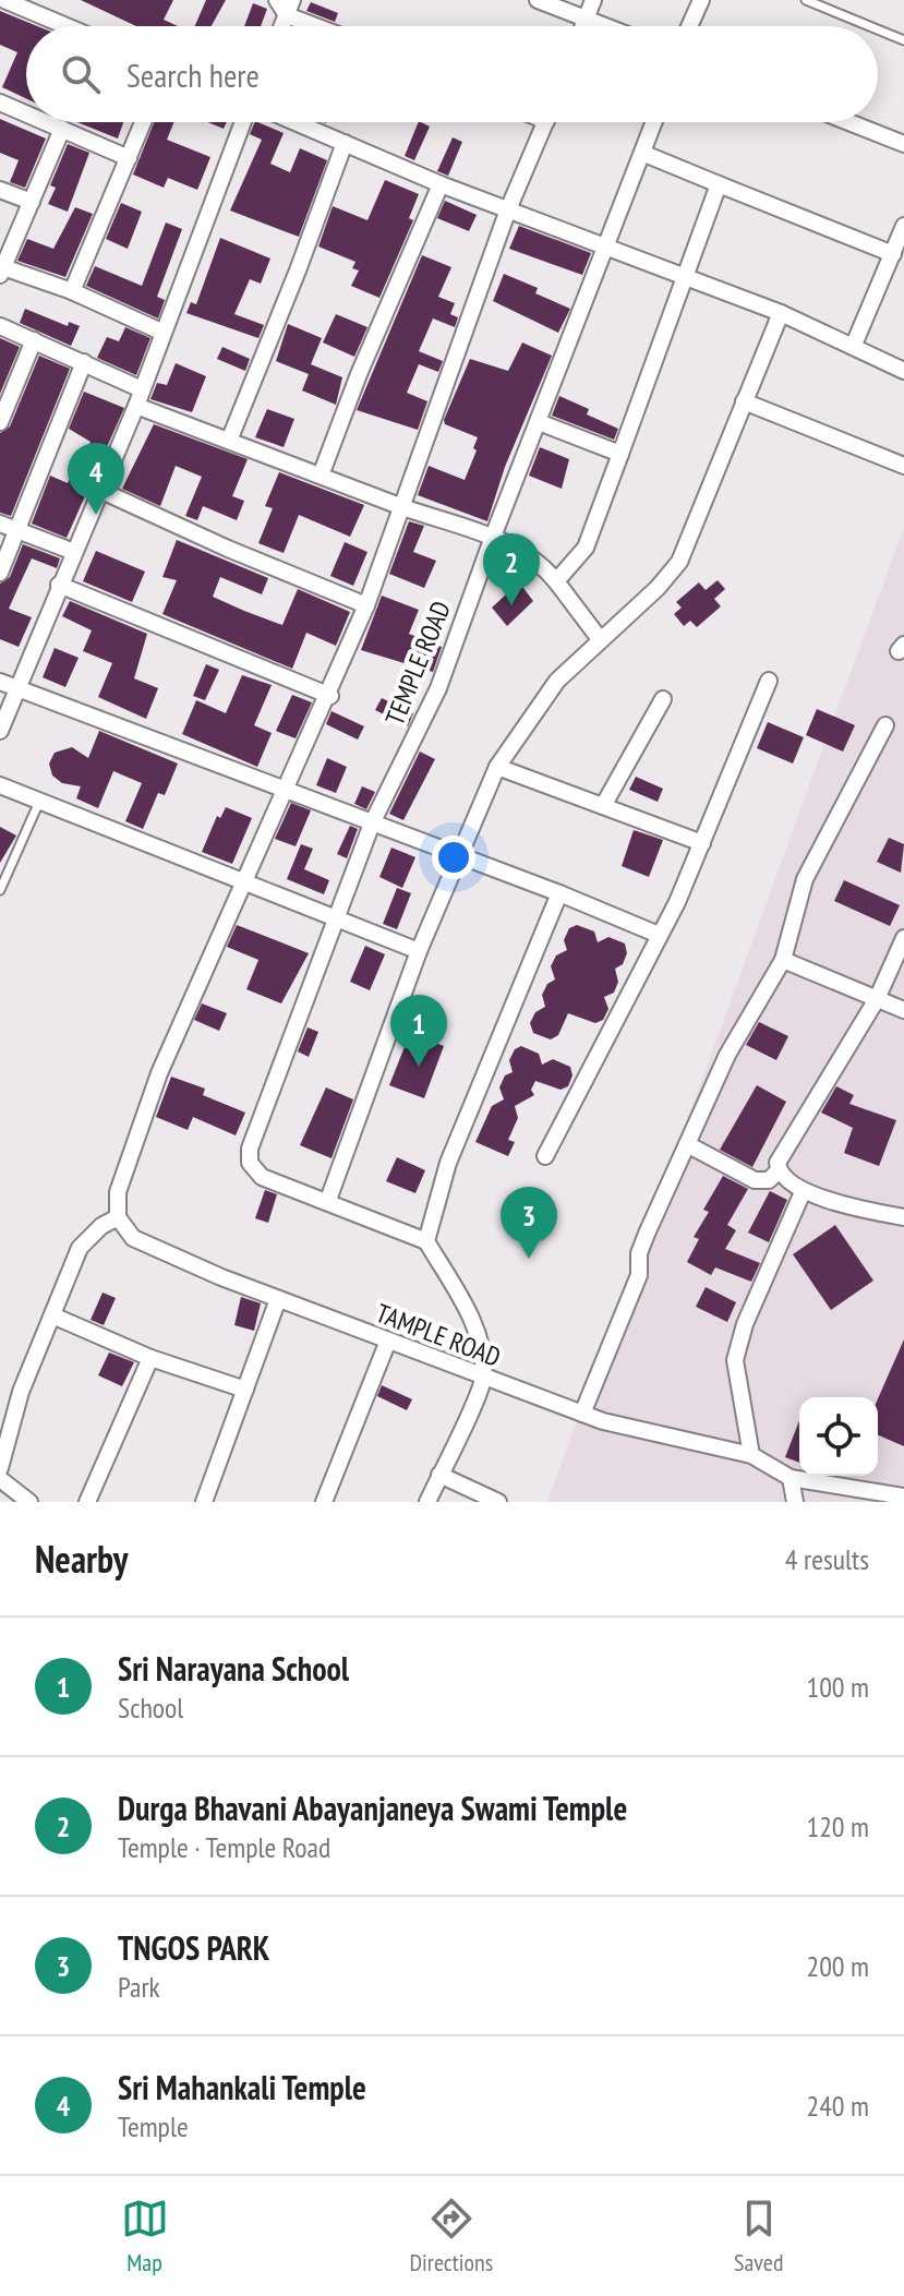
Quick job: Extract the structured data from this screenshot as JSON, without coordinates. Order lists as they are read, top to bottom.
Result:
{
  "streets": {
    "street": ["TEMPLE ROAD", "TAMPLE ROAD"]
  },
  "page": {
    "search": "Search here",
    "pins": [
      "4",
      "2",
      "1",
      "3"
    ],
    "heading": ["Nearby", "4 results"],
    "list": [
      {
        "mark": "1",
        "name": "Sri Narayana School",
        "note": "School",
        "value": "100 m"
      },
      {
        "mark": "2",
        "name": "Durga Bhavani Abayanjaneya Swami Temple",
        "note": "Temple · Temple Road",
        "value": "120 m"
      },
      {
        "mark": "3",
        "name": "TNGOS PARK",
        "note": "Park",
        "value": "200 m"
      },
      {
        "mark": "4",
        "name": "Sri Mahankali Temple",
        "note": "Temple",
        "value": "240 m"
      }
    ],
    "nav": ["Map", "Directions", "Saved"]
  }
}
